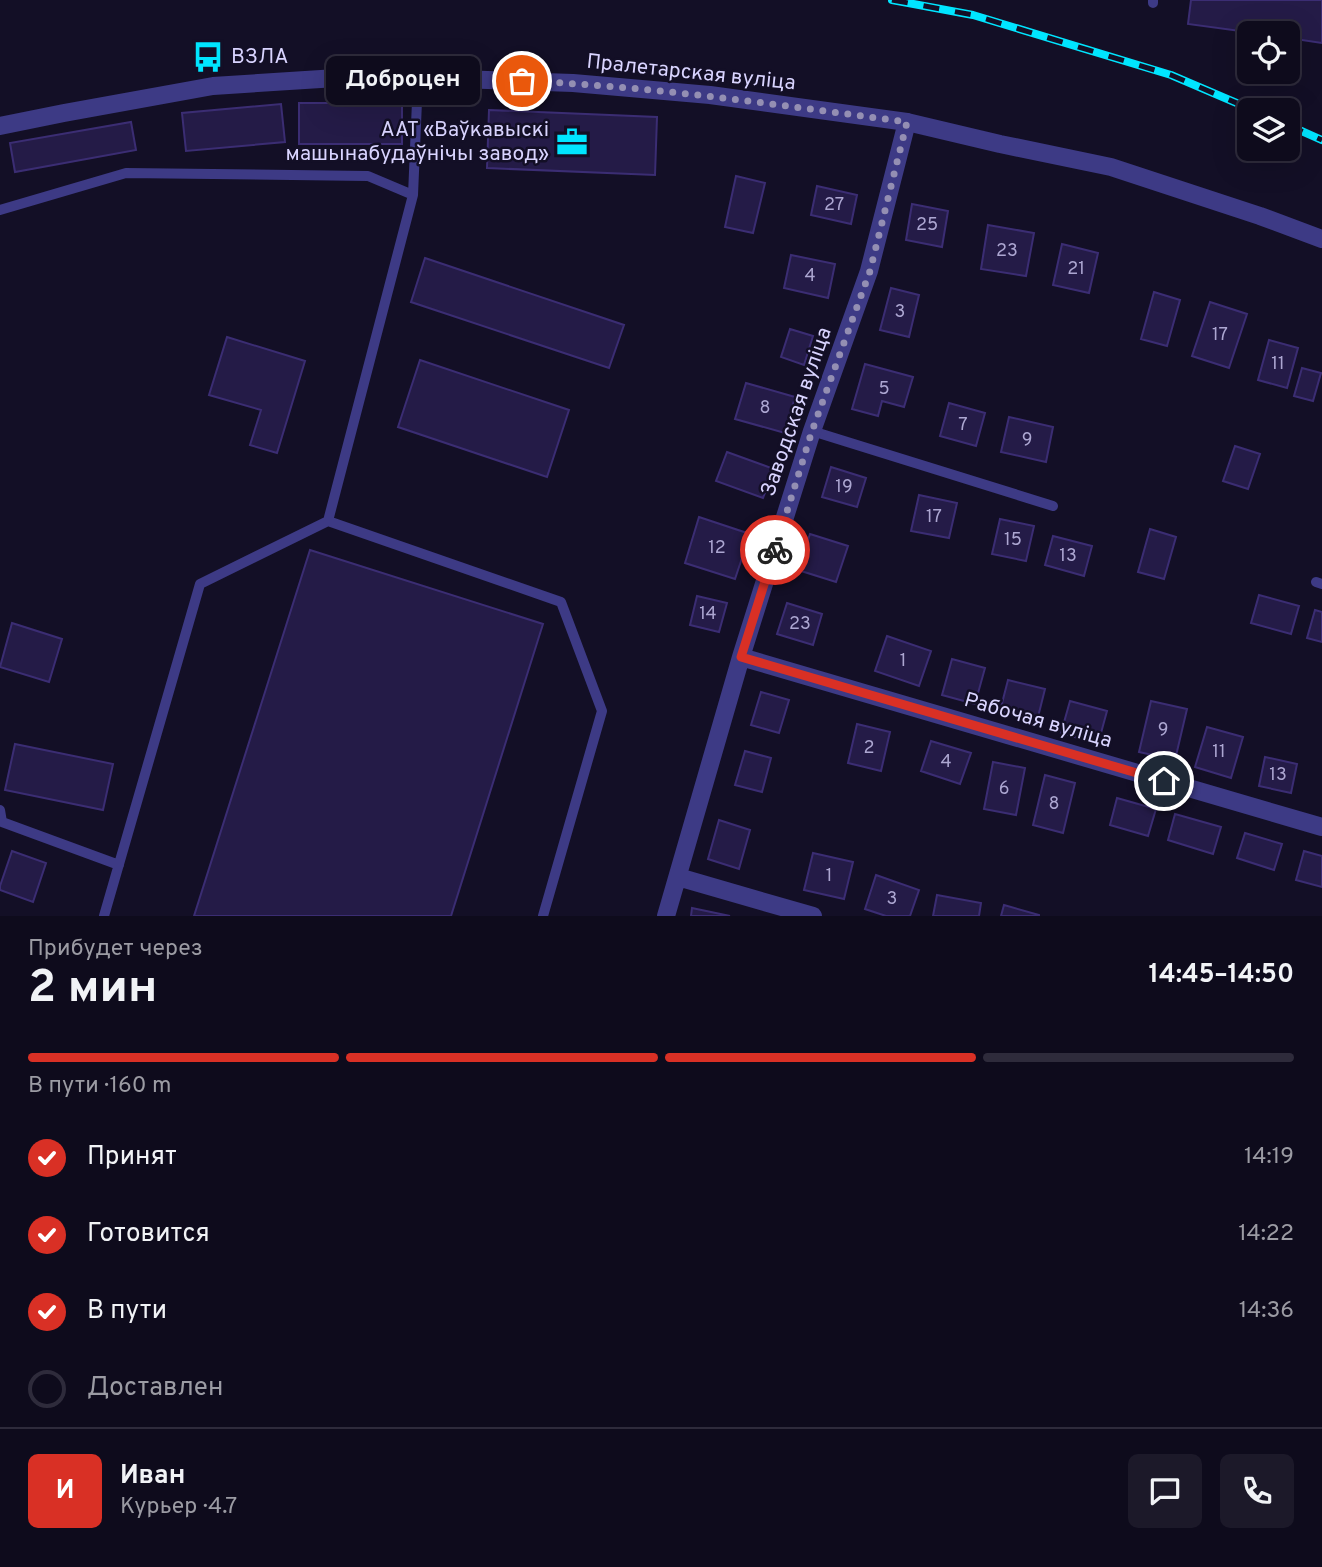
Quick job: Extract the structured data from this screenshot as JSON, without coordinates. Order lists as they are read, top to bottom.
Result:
{
  "streets": {
    "street": ["Пралетарская вуліца", "Заводская вуліца", "Рабочая вуліца"]
  },
  "crossings": [
    ["Пралетарская вуліца", "Заводская вуліца"],
    ["Заводская вуліца", "Рабочая вуліца"]
  ],
  "places": {
    "bus stop": ["ВЗЛА"],
    "other": ["Доброцен"],
    "office": ["ААТ «Ваўкавыскі машынабудаўнічы завод»"]
  },
  "house_numbers": [
    "27",
    "25",
    "23",
    "21",
    "4",
    "3",
    "17",
    "11",
    "5",
    "8",
    "7",
    "9",
    "19",
    "17",
    "15",
    "12",
    "13",
    "14",
    "23",
    "1",
    "9",
    "2",
    "11",
    "4",
    "13",
    "6",
    "8",
    "1",
    "3"
  ],
  "page": {
    "bubble": "Доброцен",
    "heading": ["2 мин", "Прибудет через", "14:45–14:50"],
    "panel": ["Иван", "Курьер · 4.7"],
    "bar": "В пути · 160 m",
    "list": [
      ["Принят", "14:19"],
      ["Готовится", "14:22"],
      ["В пути", "14:36"],
      "Доставлен"
    ],
    "round": "И"
  }
}
